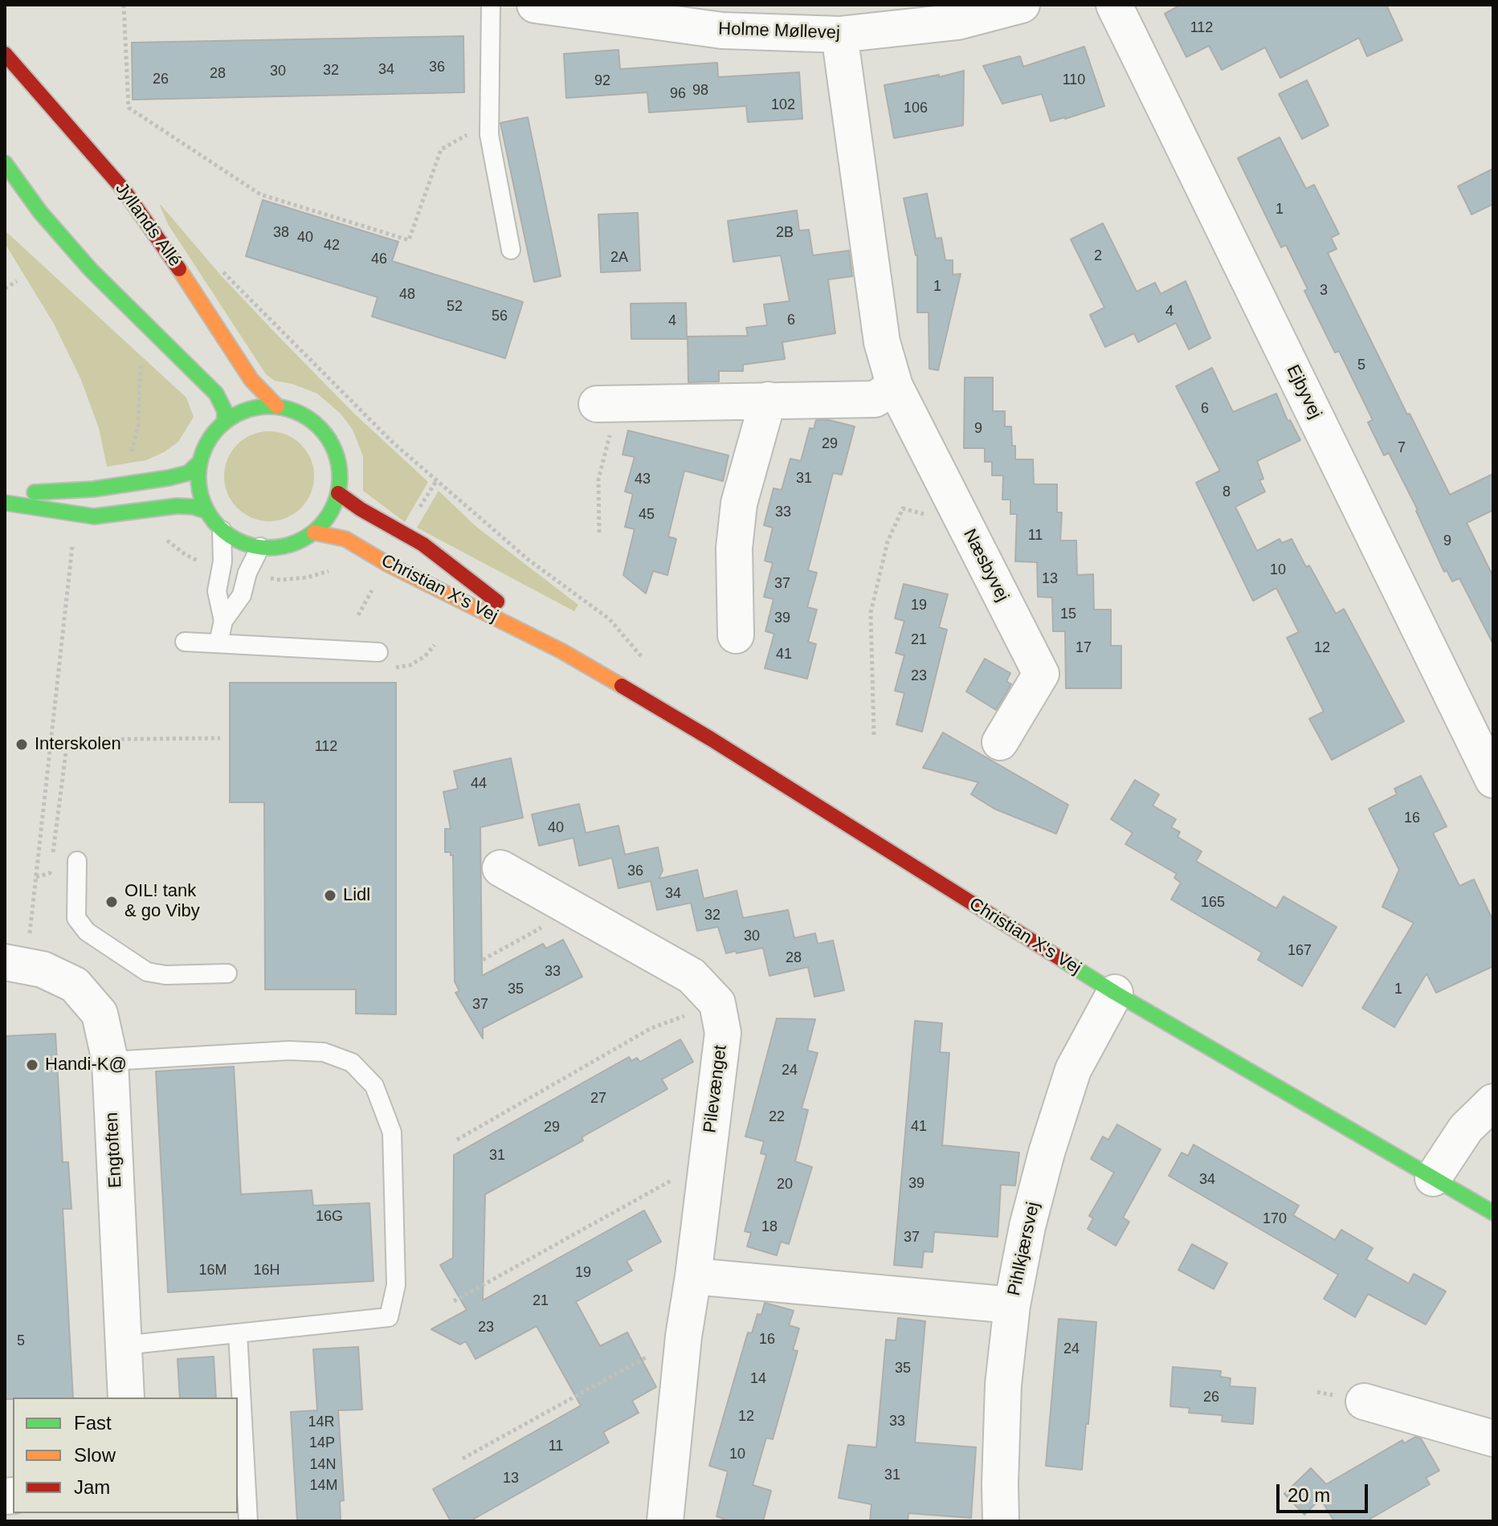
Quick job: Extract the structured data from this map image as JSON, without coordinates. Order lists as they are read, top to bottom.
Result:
{
  "streets": {
    "street": [
      "Holme Møllevej",
      "Jyllands Allé",
      "Ejbyvej",
      "Næsbyvej",
      "Christian X's Vej",
      "Pilevænget",
      "Engtoften",
      "Pihlkjærsvej"
    ]
  },
  "crossings": [
    ["Holme Møllevej", "Næsbyvej"],
    ["Jyllands Allé", "Christian X's Vej"],
    ["Christian X's Vej", "Pihlkjærsvej"]
  ],
  "places": [
    "Interskolen",
    "Lidl",
    "OIL! tank & go Viby",
    "Handi-K@"
  ],
  "house_numbers": [
    "112",
    "36",
    "34",
    "32",
    "30",
    "28",
    "26",
    "110",
    "92",
    "98",
    "96",
    "102",
    "106",
    "1",
    "38",
    "2B",
    "40",
    "42",
    "2",
    "2A",
    "46",
    "1",
    "3",
    "48",
    "52",
    "4",
    "56",
    "6",
    "4",
    "5",
    "6",
    "9",
    "29",
    "7",
    "31",
    "43",
    "8",
    "33",
    "45",
    "11",
    "9",
    "10",
    "13",
    "37",
    "19",
    "15",
    "39",
    "21",
    "17",
    "12",
    "41",
    "23",
    "112",
    "44",
    "16",
    "40",
    "36",
    "34",
    "165",
    "32",
    "30",
    "167",
    "28",
    "33",
    "35",
    "1",
    "37",
    "24",
    "27",
    "22",
    "41",
    "29",
    "31",
    "34",
    "39",
    "20",
    "16G",
    "170",
    "18",
    "37",
    "16M",
    "16H",
    "19",
    "21",
    "23",
    "16",
    "5",
    "24",
    "35",
    "14",
    "26",
    "12",
    "33",
    "14R",
    "14P",
    "11",
    "10",
    "14N",
    "31",
    "13",
    "14M"
  ],
  "legend": ["Fast", "Slow", "Jam"],
  "scale_bar": "20 m"
}
